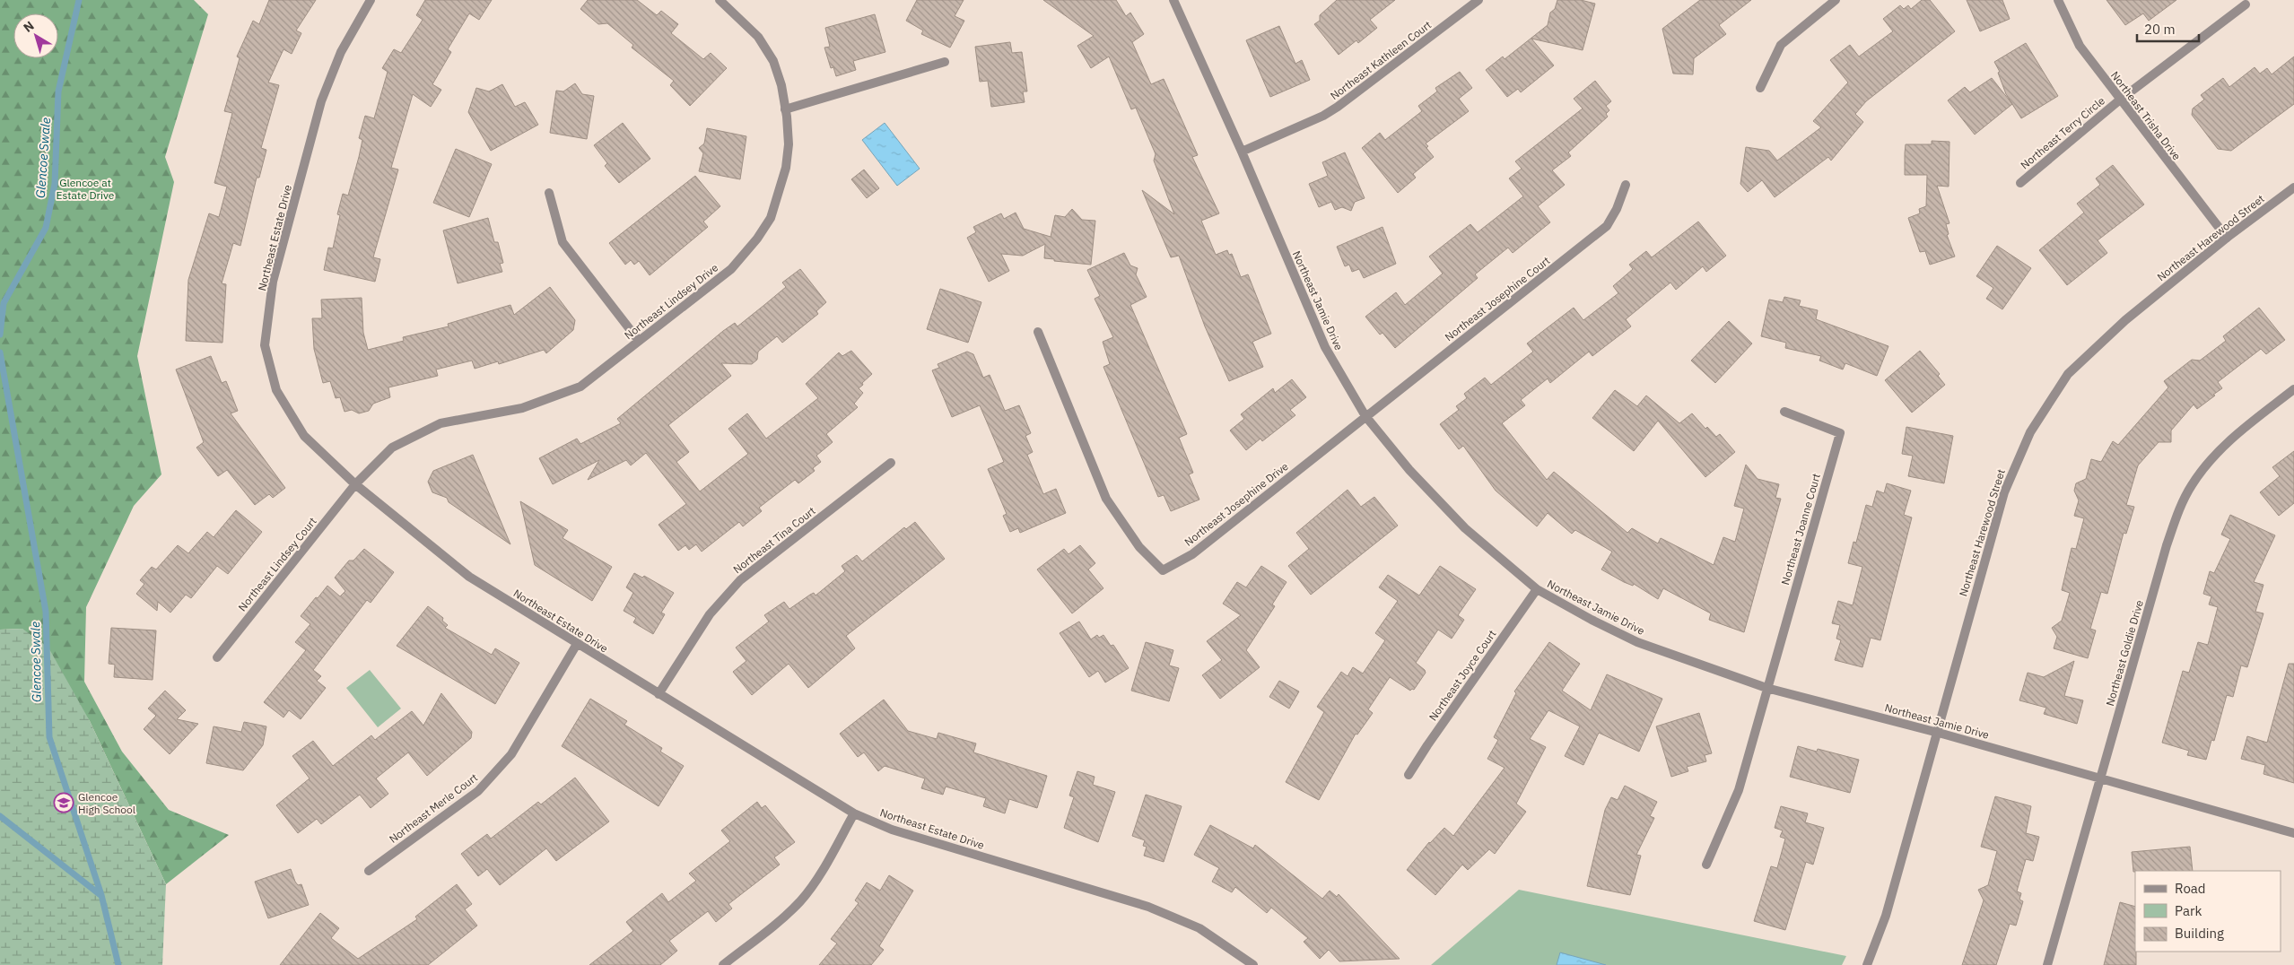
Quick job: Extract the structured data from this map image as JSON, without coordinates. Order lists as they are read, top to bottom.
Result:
{
  "streets": {
    "street": [
      "Northeast Kathleen Court",
      "Northeast Trisha Drive",
      "Northeast Terry Circle",
      "Northeast Estate Drive",
      "Northeast Harewood Street",
      "Northeast Josephine Court",
      "Northeast Jamie Drive",
      "Northeast Lindsey Drive",
      "Northeast Josephine Drive",
      "Northeast Joanne Court",
      "Northeast Tina Court",
      "Northeast Lindsey Court",
      "Northeast Goldie Drive",
      "Northeast Joyce Court",
      "Northeast Merle Court"
    ]
  },
  "crossings": [
    ["Northeast Kathleen Court", "Northeast Jamie Drive"],
    ["Northeast Trisha Drive", "Northeast Terry Circle"],
    ["Northeast Trisha Drive", "Northeast Harewood Street"],
    ["Northeast Estate Drive", "Northeast Lindsey Drive"],
    ["Northeast Estate Drive", "Northeast Tina Court"],
    ["Northeast Estate Drive", "Northeast Lindsey Court"],
    ["Northeast Estate Drive", "Northeast Merle Court"],
    ["Northeast Harewood Street", "Northeast Jamie Drive"],
    ["Northeast Josephine Court", "Northeast Jamie Drive"],
    ["Northeast Josephine Court", "Northeast Josephine Drive"],
    ["Northeast Jamie Drive", "Northeast Josephine Drive"],
    ["Northeast Jamie Drive", "Northeast Joanne Court"],
    ["Northeast Jamie Drive", "Northeast Goldie Drive"],
    ["Northeast Jamie Drive", "Northeast Joyce Court"],
    ["Northeast Lindsey Drive", "Northeast Lindsey Court"]
  ],
  "water": ["Glencoe Swale"],
  "parks": ["Glencoe at Estate Drive"],
  "places": {
    "school or university": ["Glencoe High School"]
  },
  "legend": ["Road", "Park", "Building"],
  "scale_bar": "20 m",
  "north": "top left"
}
